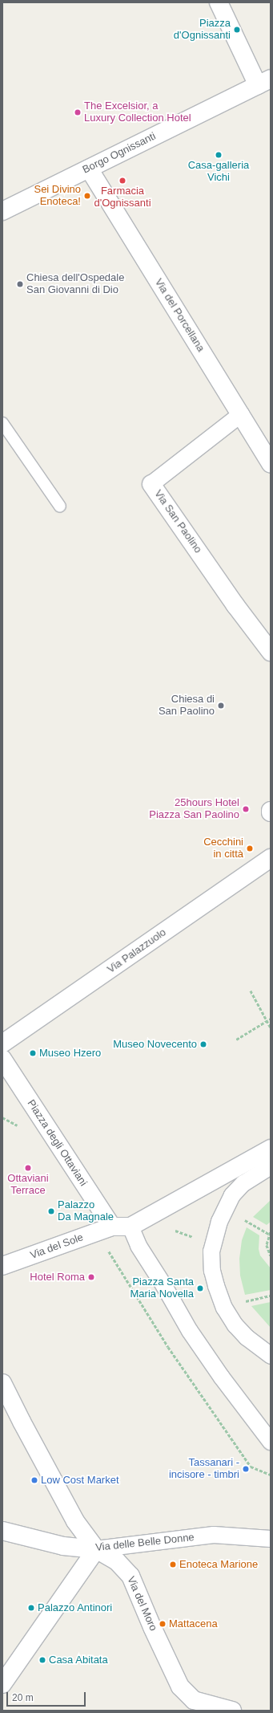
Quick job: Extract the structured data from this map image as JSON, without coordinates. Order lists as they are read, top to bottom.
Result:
{
  "streets": {
    "street": [
      "Borgo Ognissanti",
      "Via del Porcellana",
      "Via San Paolino",
      "Via Palazzuolo",
      "Piazza degli Ottaviani",
      "Via del Sole",
      "Via delle Belle Donne",
      "Via del Moro"
    ]
  },
  "crossings": [
    ["Borgo Ognissanti", "Via del Porcellana"],
    ["Via del Porcellana", "Via San Paolino"],
    ["Piazza degli Ottaviani", "Via del Sole"],
    ["Via delle Belle Donne", "Via del Moro"]
  ],
  "places": [
    "Piazza d'Ognissanti",
    "The Excelsior, a Luxury Collection Hotel",
    "Casa-galleria Vichi",
    "Farmacia d'Ognissanti",
    "Sei Divino Enoteca!",
    "Chiesa dell'Ospedale San Giovanni di Dio",
    "Chiesa di San Paolino",
    "25hours Hotel Piazza San Paolino",
    "Cecchini in città",
    "Museo Novecento",
    "Museo Hzero",
    "Ottaviani Terrace",
    "Palazzo Da Magnale",
    "Hotel Roma",
    "Piazza Santa Maria Novella",
    "Tassanari - incisore - timbri",
    "Low Cost Market",
    "Enoteca Marione",
    "Palazzo Antinori",
    "Mattacena",
    "Casa Abitata"
  ],
  "scale_bar": "20 m"
}
